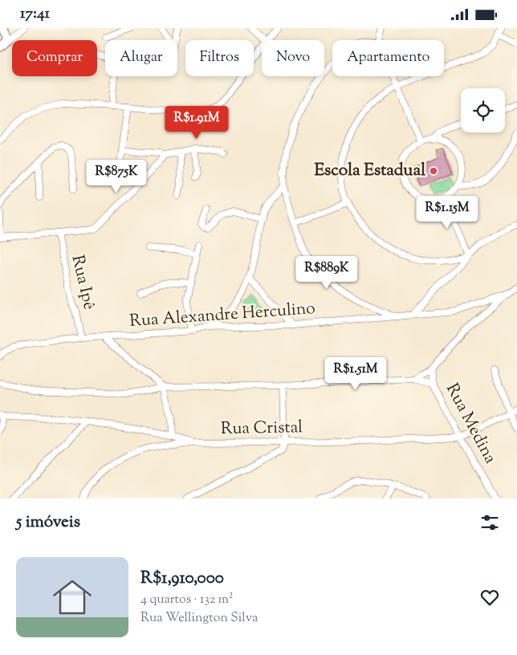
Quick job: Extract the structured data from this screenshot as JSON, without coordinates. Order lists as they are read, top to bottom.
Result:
{
  "streets": {
    "street": [
      "Rua Ipê",
      "Rua Alexandre Herculino",
      "Rua Medina",
      "Rua Cristal"
    ]
  },
  "crossings": [
    ["Rua Ipê", "Rua Alexandre Herculino"],
    ["Rua Medina", "Rua Cristal"]
  ],
  "places": ["Escola Estadual"],
  "page": {
    "status": "17:41",
    "chip": [
      "Comprar",
      "Alugar",
      "Filtros",
      "Novo",
      "Apartamento"
    ],
    "price": [
      "R$1.91M",
      "R$875K",
      "R$1.15M",
      "R$889K",
      "R$1.51M"
    ],
    "heading": "5 imóveis",
    "list": [
      {
        "name": "R$1,910,000",
        "note": "4 quartos · 132 m² · Rua Wellington Silva"
      }
    ]
  }
}
